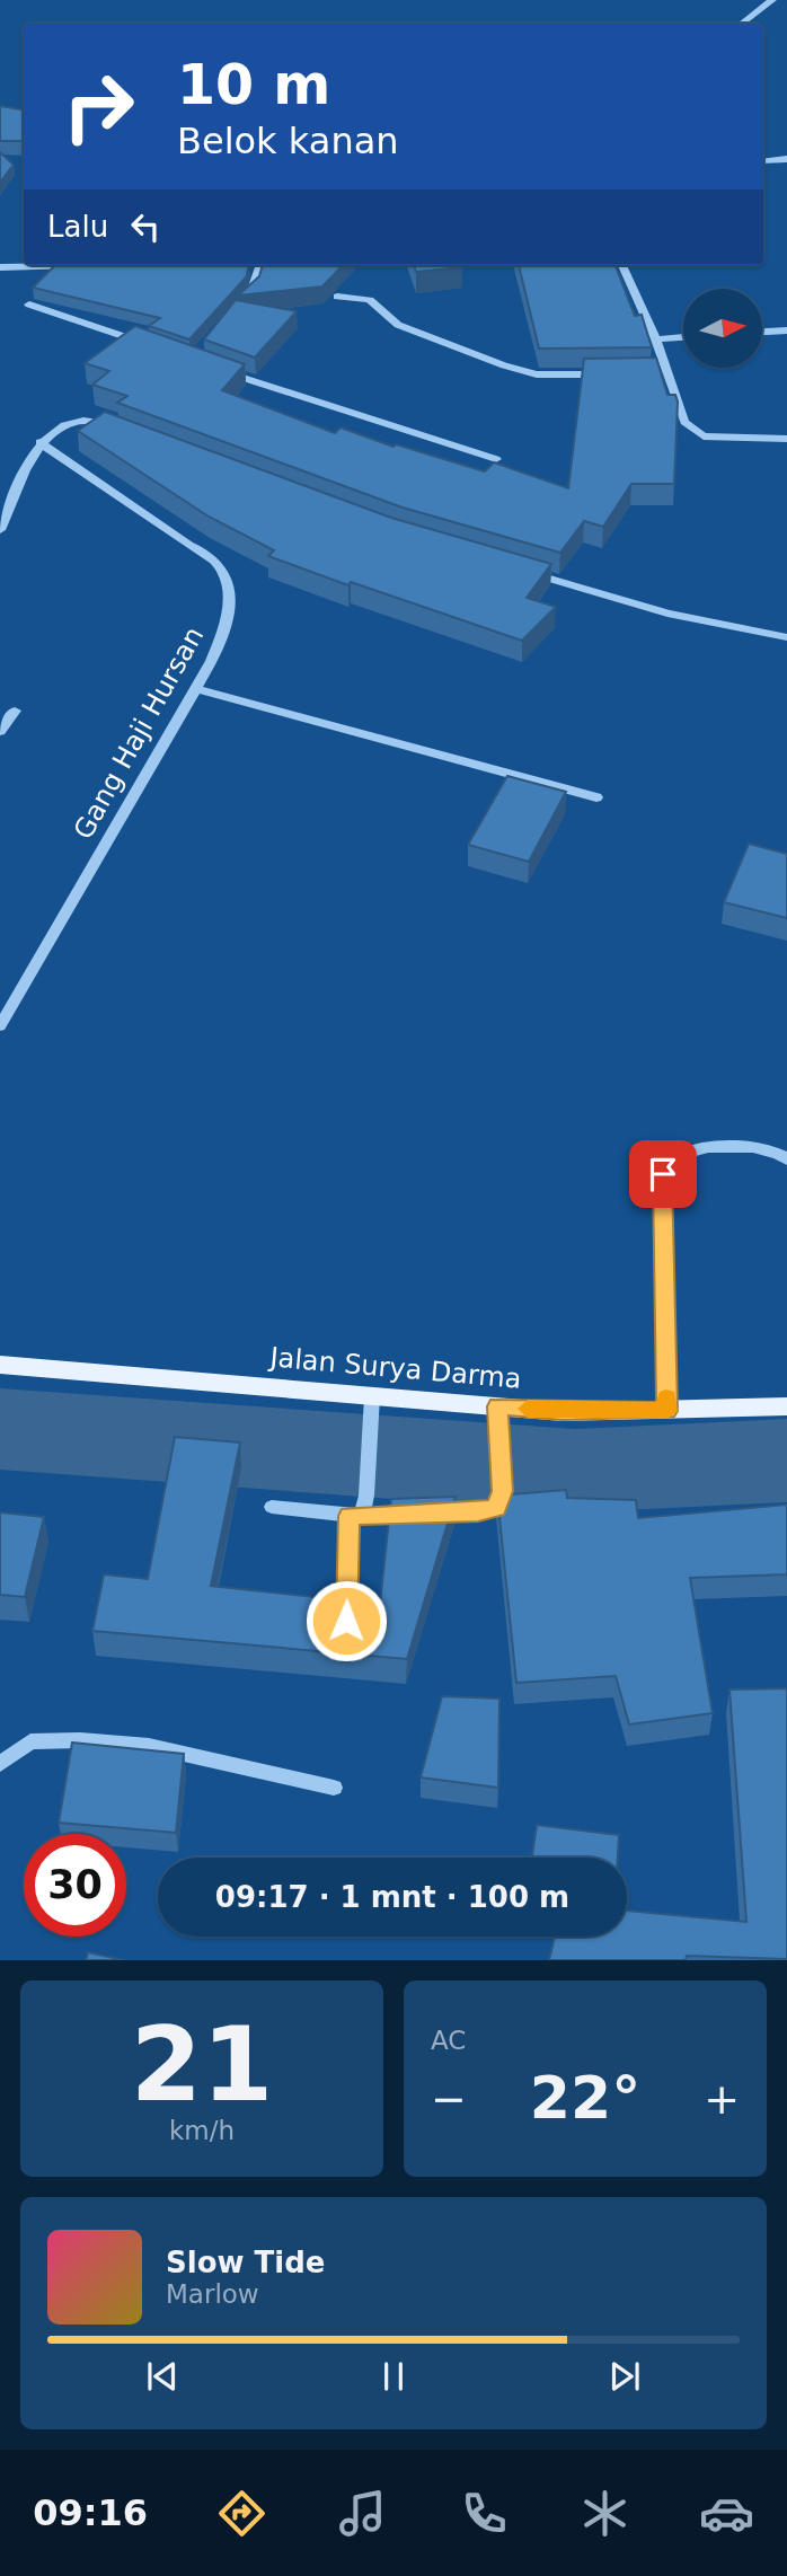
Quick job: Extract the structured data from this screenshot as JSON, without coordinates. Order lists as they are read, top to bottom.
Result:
{
  "streets": {
    "main road": ["Jalan Surya Darma"],
    "street": ["Gang Haji Hursan"]
  },
  "north": "right",
  "page": {
    "turn": ["10 m", "Belok kanan"],
    "then": "Lalu",
    "limit": "30",
    "trip": "09:17 · 1 mnt · 100 m",
    "tile": [
      ["21", "km/h"],
      "AC"
    ],
    "heat": ["−", "22°", "+"],
    "song": ["Slow Tide", "Marlow"],
    "tabs": "09:16"
  }
}
